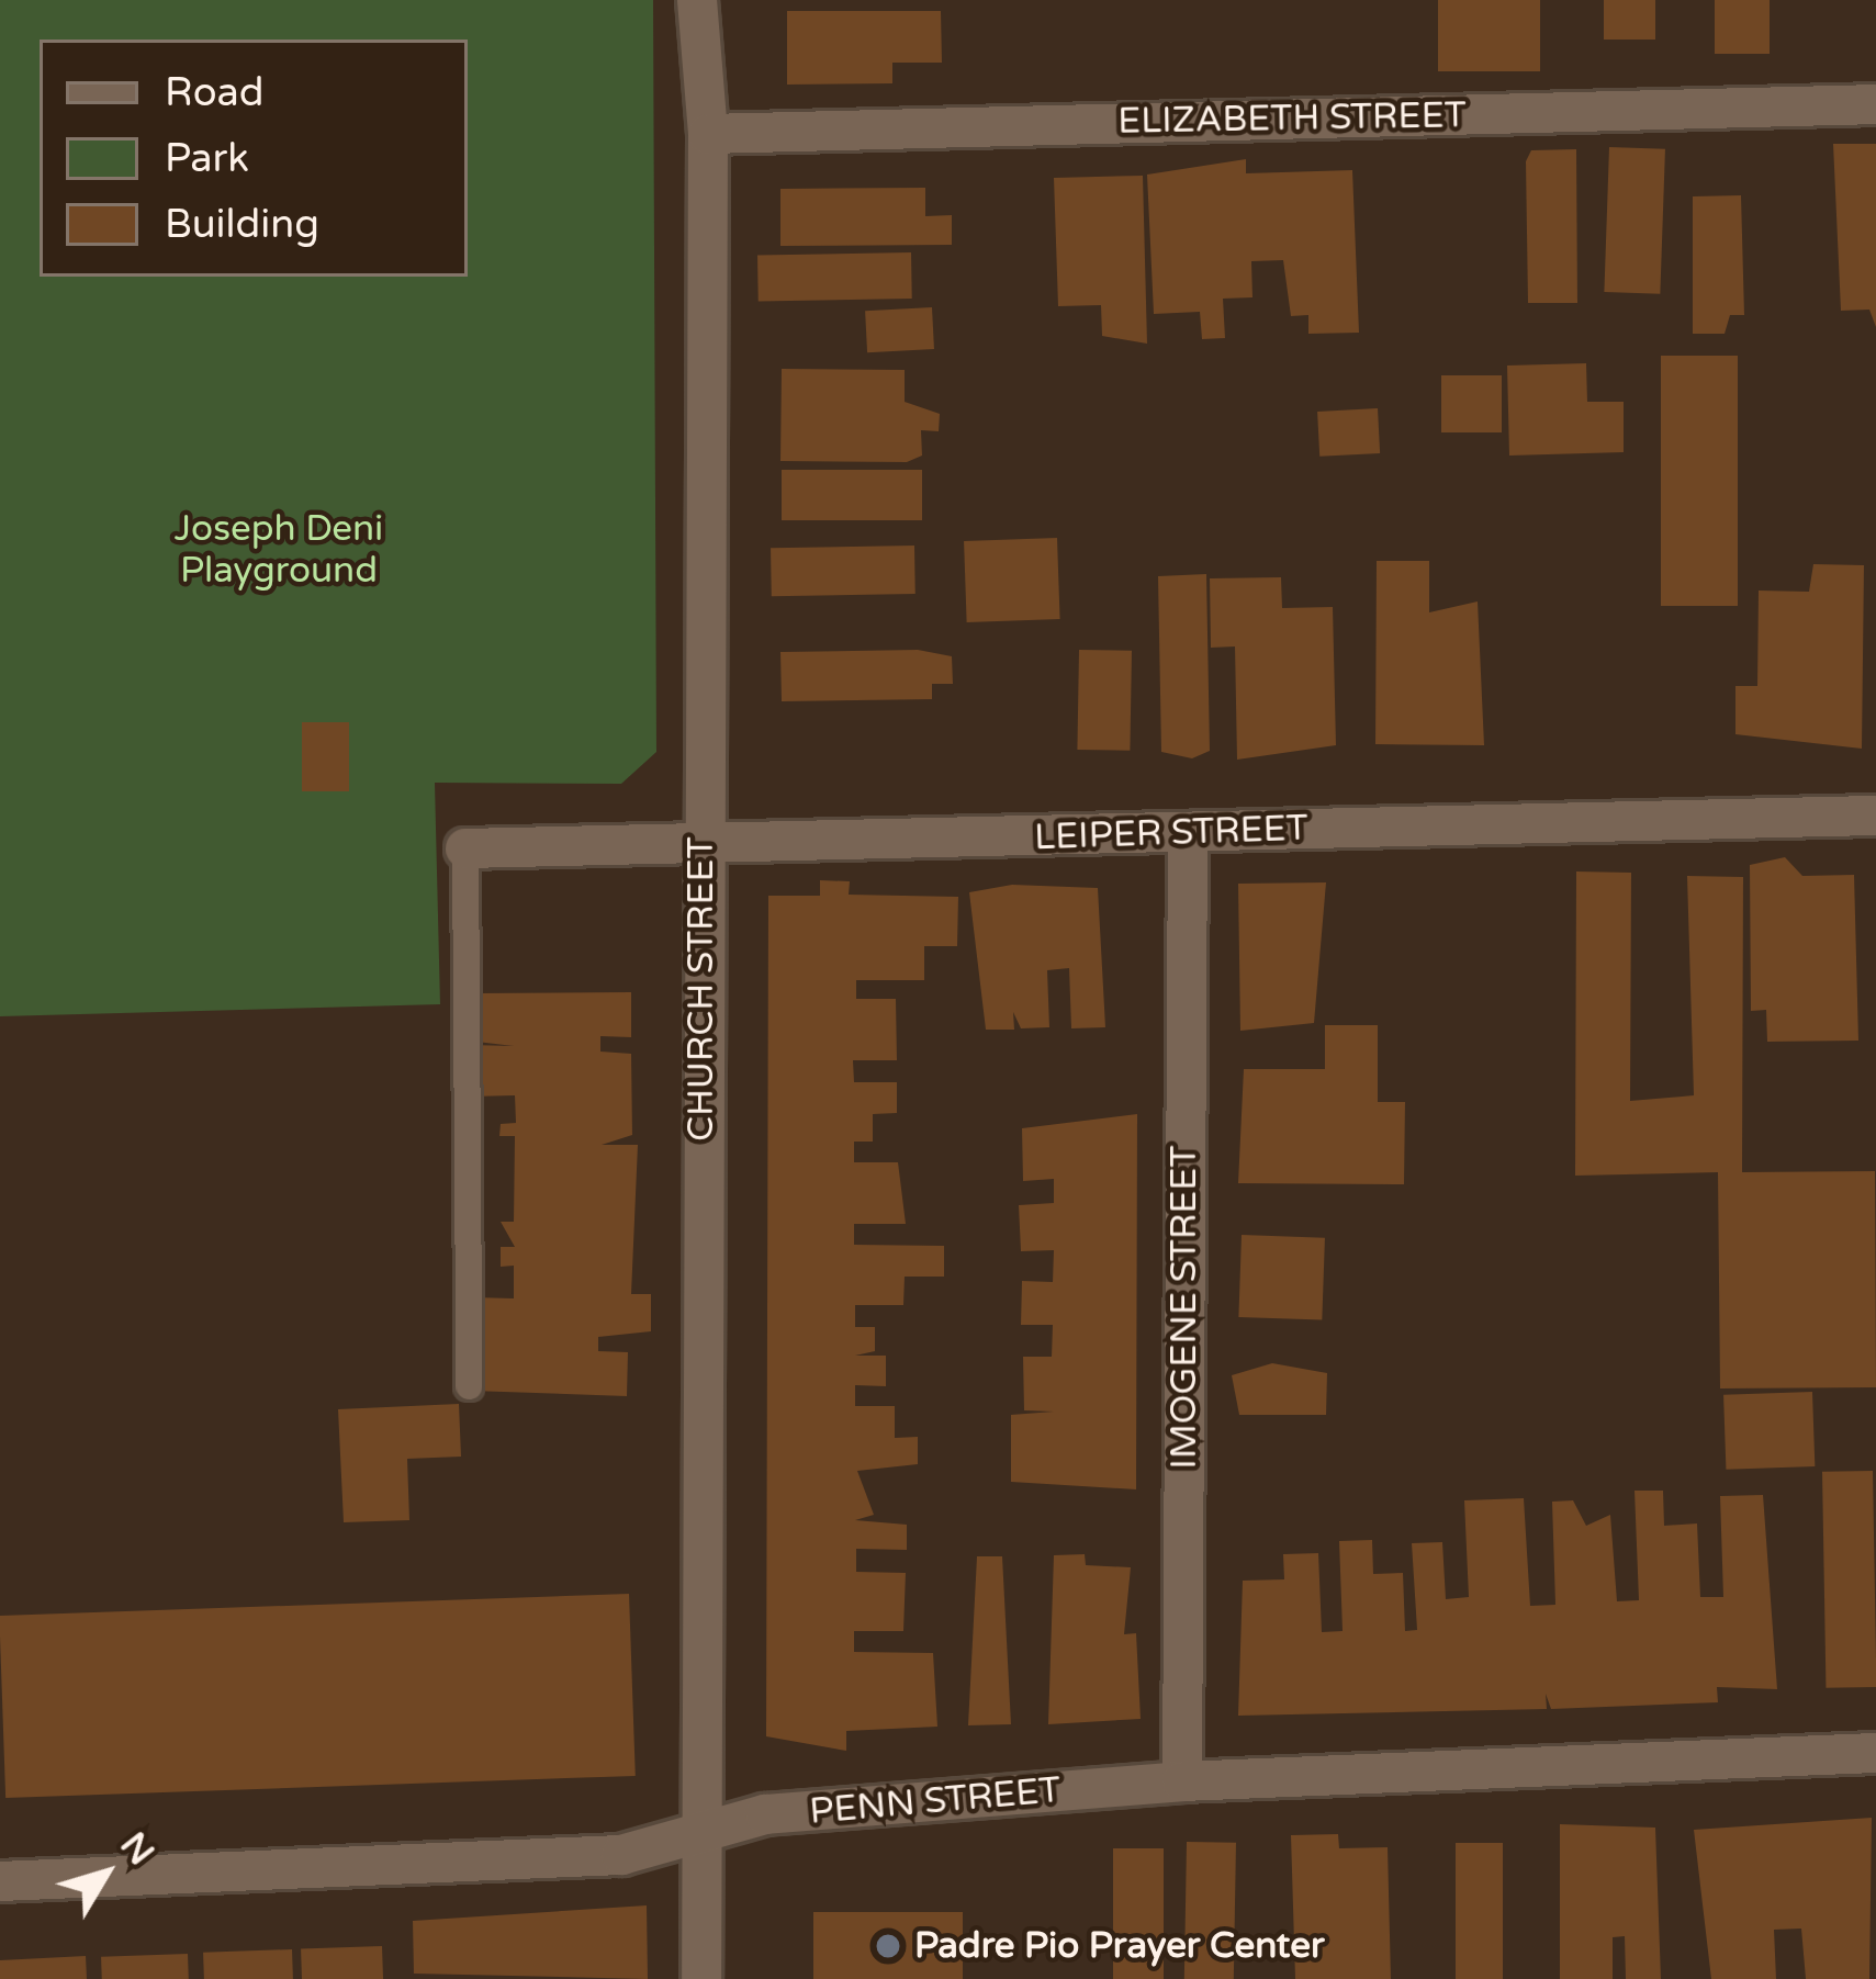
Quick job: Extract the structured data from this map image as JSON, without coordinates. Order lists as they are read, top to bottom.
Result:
{
  "streets": {
    "street": [
      "ELIZABETH STREET",
      "LEIPER STREET",
      "CHURCH STREET",
      "IMOGENE STREET",
      "PENN STREET"
    ]
  },
  "crossings": [
    ["ELIZABETH STREET", "CHURCH STREET"],
    ["LEIPER STREET", "CHURCH STREET"],
    ["LEIPER STREET", "IMOGENE STREET"],
    ["CHURCH STREET", "PENN STREET"],
    ["IMOGENE STREET", "PENN STREET"]
  ],
  "parks": ["Joseph Deni Playground"],
  "places": ["Padre Pio Prayer Center"],
  "legend": ["Road", "Park", "Building"],
  "north": "top right"
}
